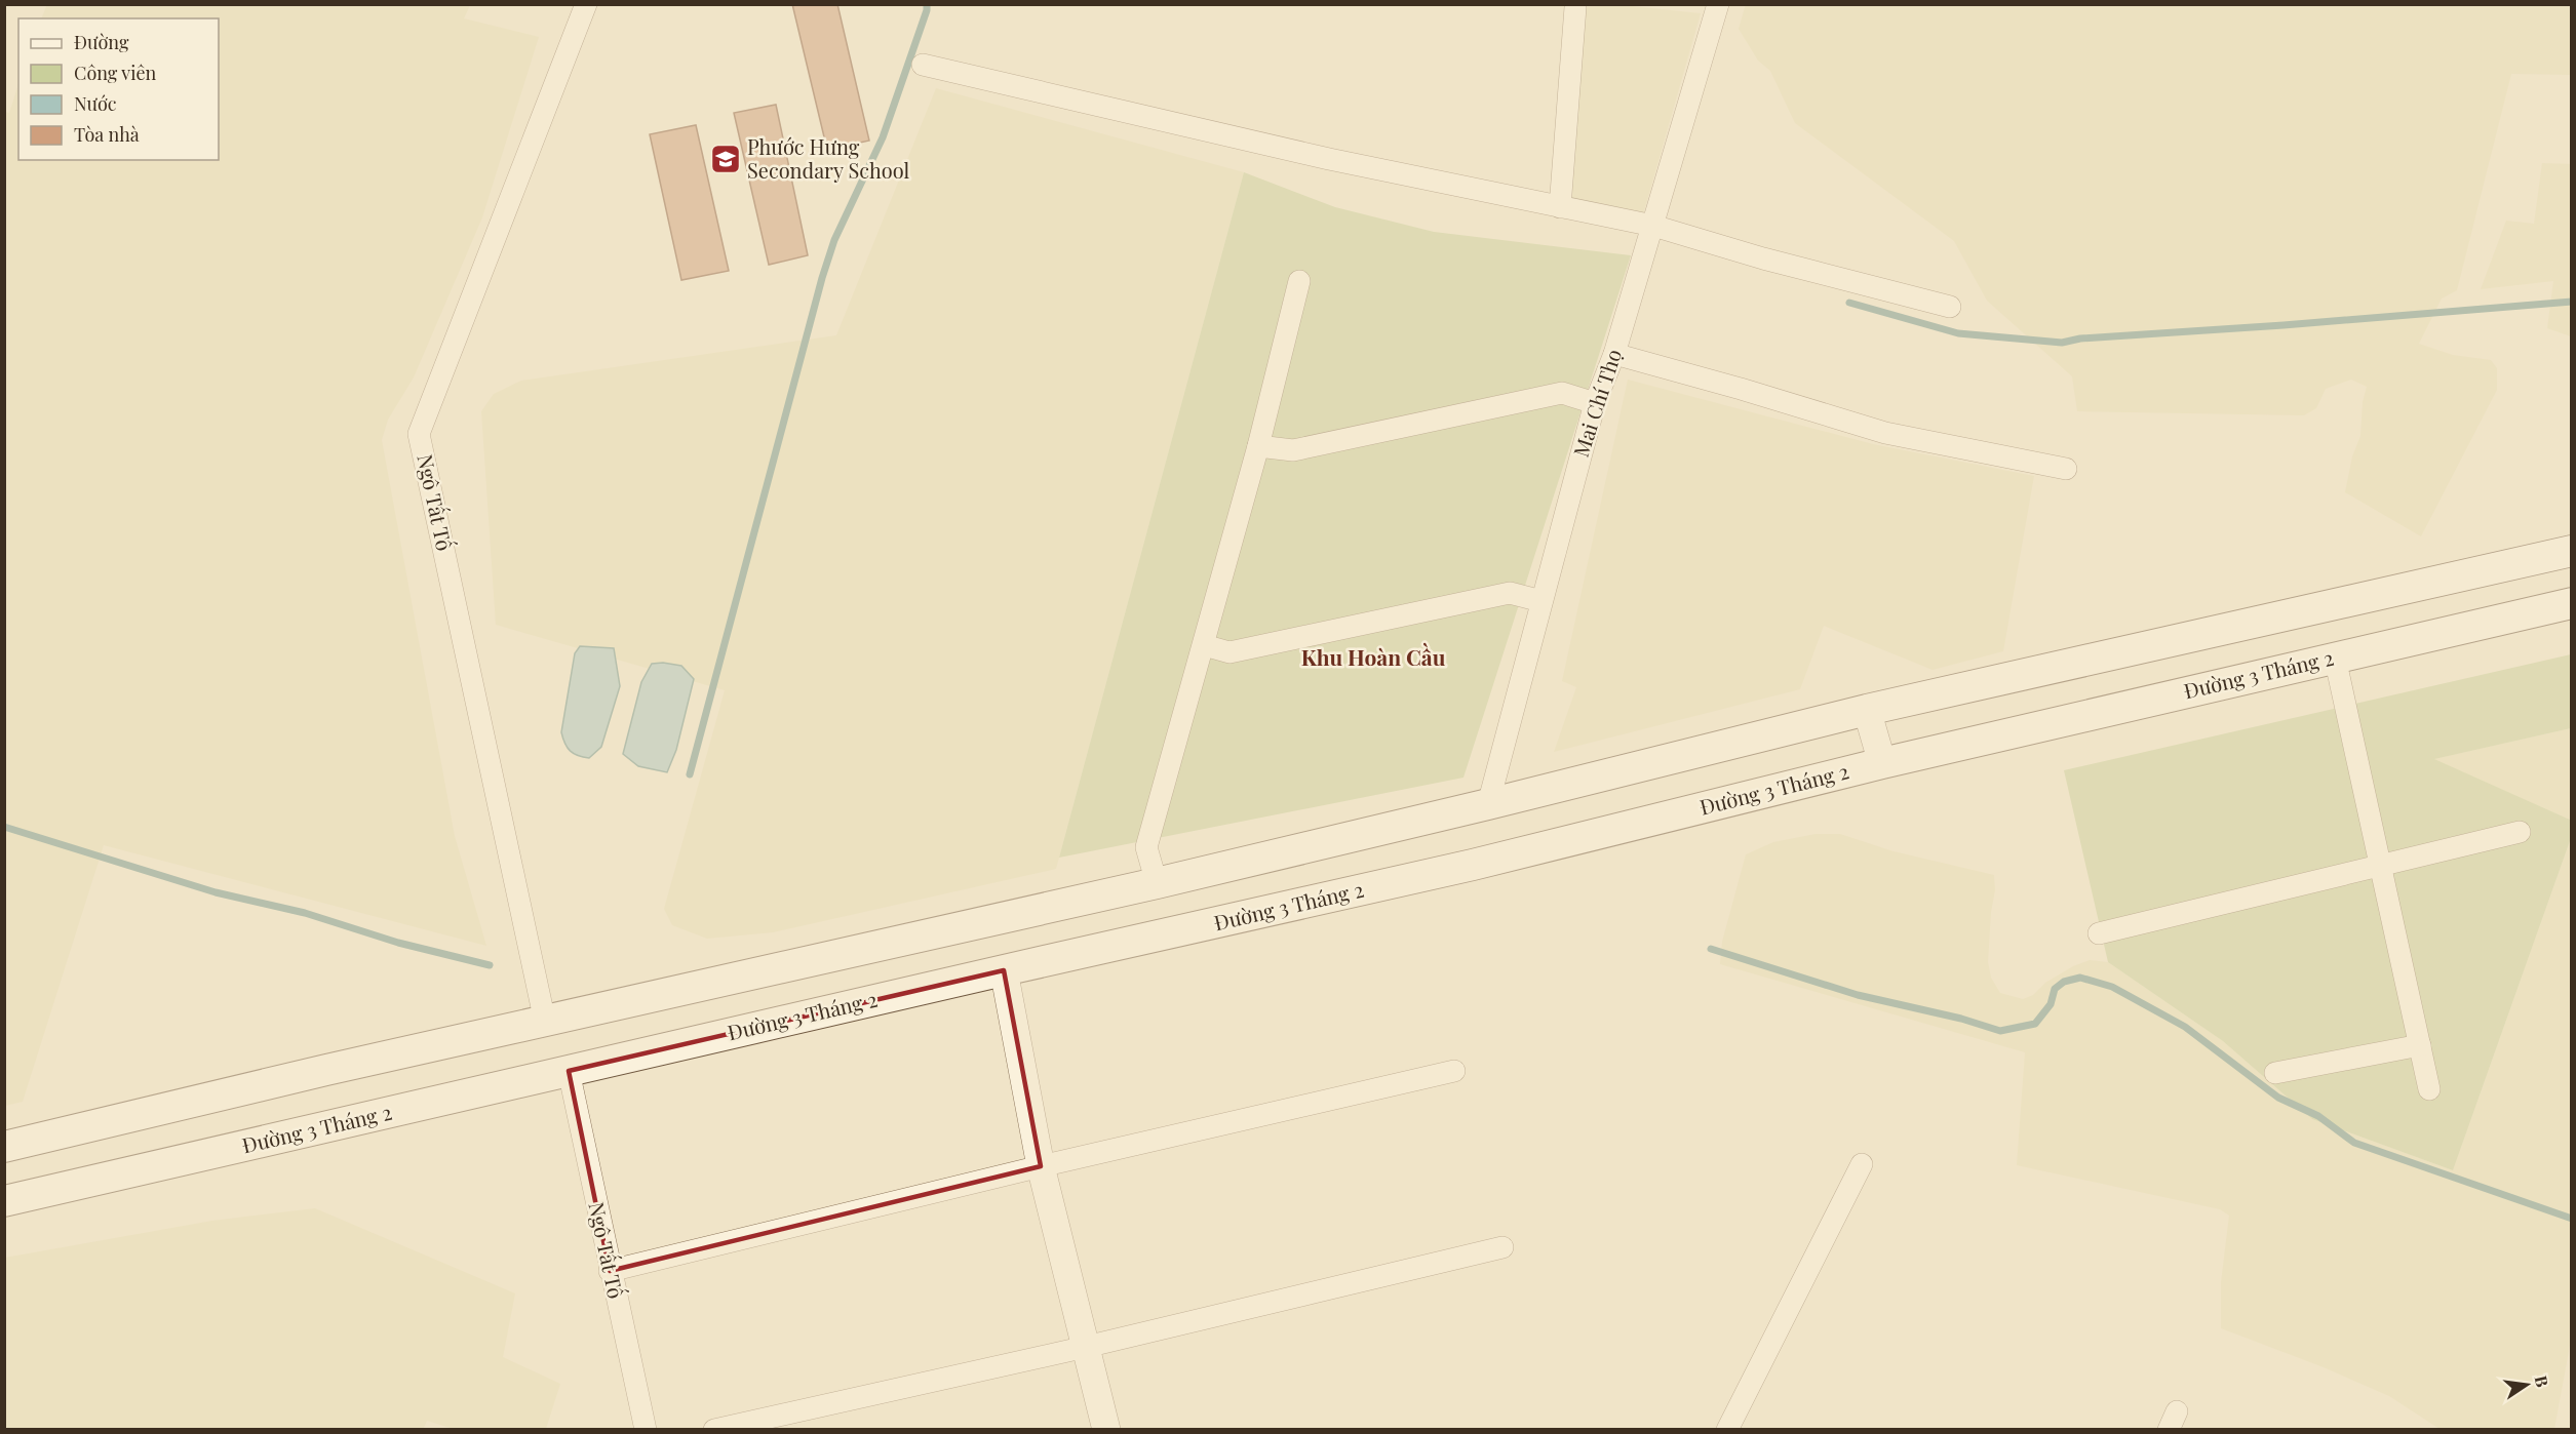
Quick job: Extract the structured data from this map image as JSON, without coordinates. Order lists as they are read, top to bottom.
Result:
{
  "streets": {
    "main road": ["Đường 3 Tháng 2"],
    "street": ["Mai Chí Thọ", "Ngô Tất Tố"]
  },
  "crossings": [
    ["Ngô Tất Tố", "Đường 3 Tháng 2"]
  ],
  "districts": ["Khu Hoàn Cầu"],
  "places": {
    "school or university": ["Phước Hưng Secondary School"]
  },
  "legend": [
    "Đường",
    "Công viên",
    "Nước",
    "Tòa nhà"
  ],
  "north": "right"
}
